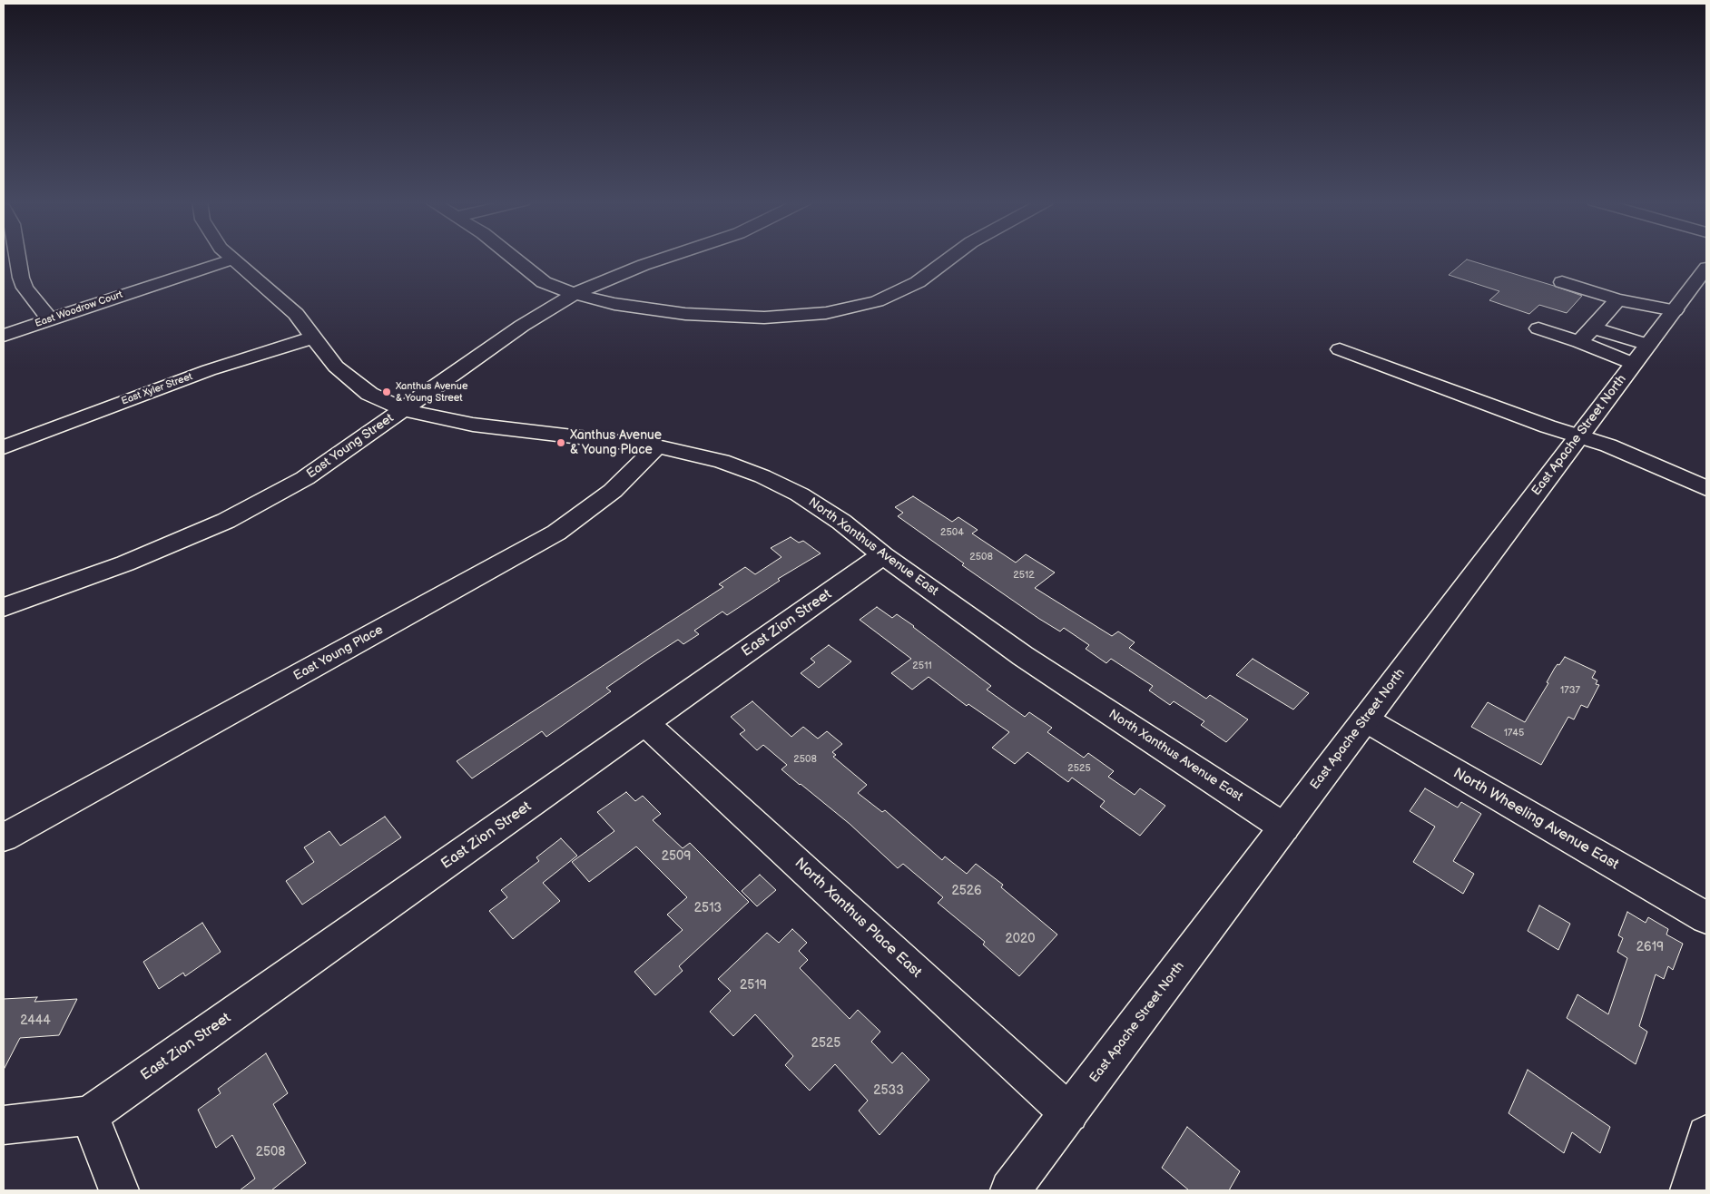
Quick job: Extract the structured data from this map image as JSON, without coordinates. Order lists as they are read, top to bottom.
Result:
{
  "streets": {
    "street": [
      "East Woodrow Court",
      "East Xyler Street",
      "East Apache Street North",
      "East Young Street",
      "North Xanthus Avenue East",
      "East Zion Street",
      "East Young Place",
      "North Wheeling Avenue East",
      "North Xanthus Place East"
    ]
  },
  "crossings": [
    ["East Woodrow Court", "North Xanthus Avenue East"],
    ["East Xyler Street", "North Xanthus Avenue East"],
    ["East Apache Street North", "North Xanthus Avenue East"],
    ["East Apache Street North", "North Wheeling Avenue East"],
    ["East Apache Street North", "North Xanthus Place East"],
    ["East Young Street", "North Xanthus Avenue East"],
    ["North Xanthus Avenue East", "East Zion Street"],
    ["North Xanthus Avenue East", "East Young Place"],
    ["East Zion Street", "North Xanthus Place East"]
  ],
  "places": ["Xanthus Avenue & Young Street", "Xanthus Avenue & Young Place"],
  "house_numbers": [
    "2504",
    "2508",
    "2512",
    "2511",
    "1737",
    "1745",
    "2508",
    "2525",
    "2509",
    "2526",
    "2513",
    "2020",
    "2619",
    "2519",
    "2444",
    "2525",
    "2533",
    "2508"
  ]
}
